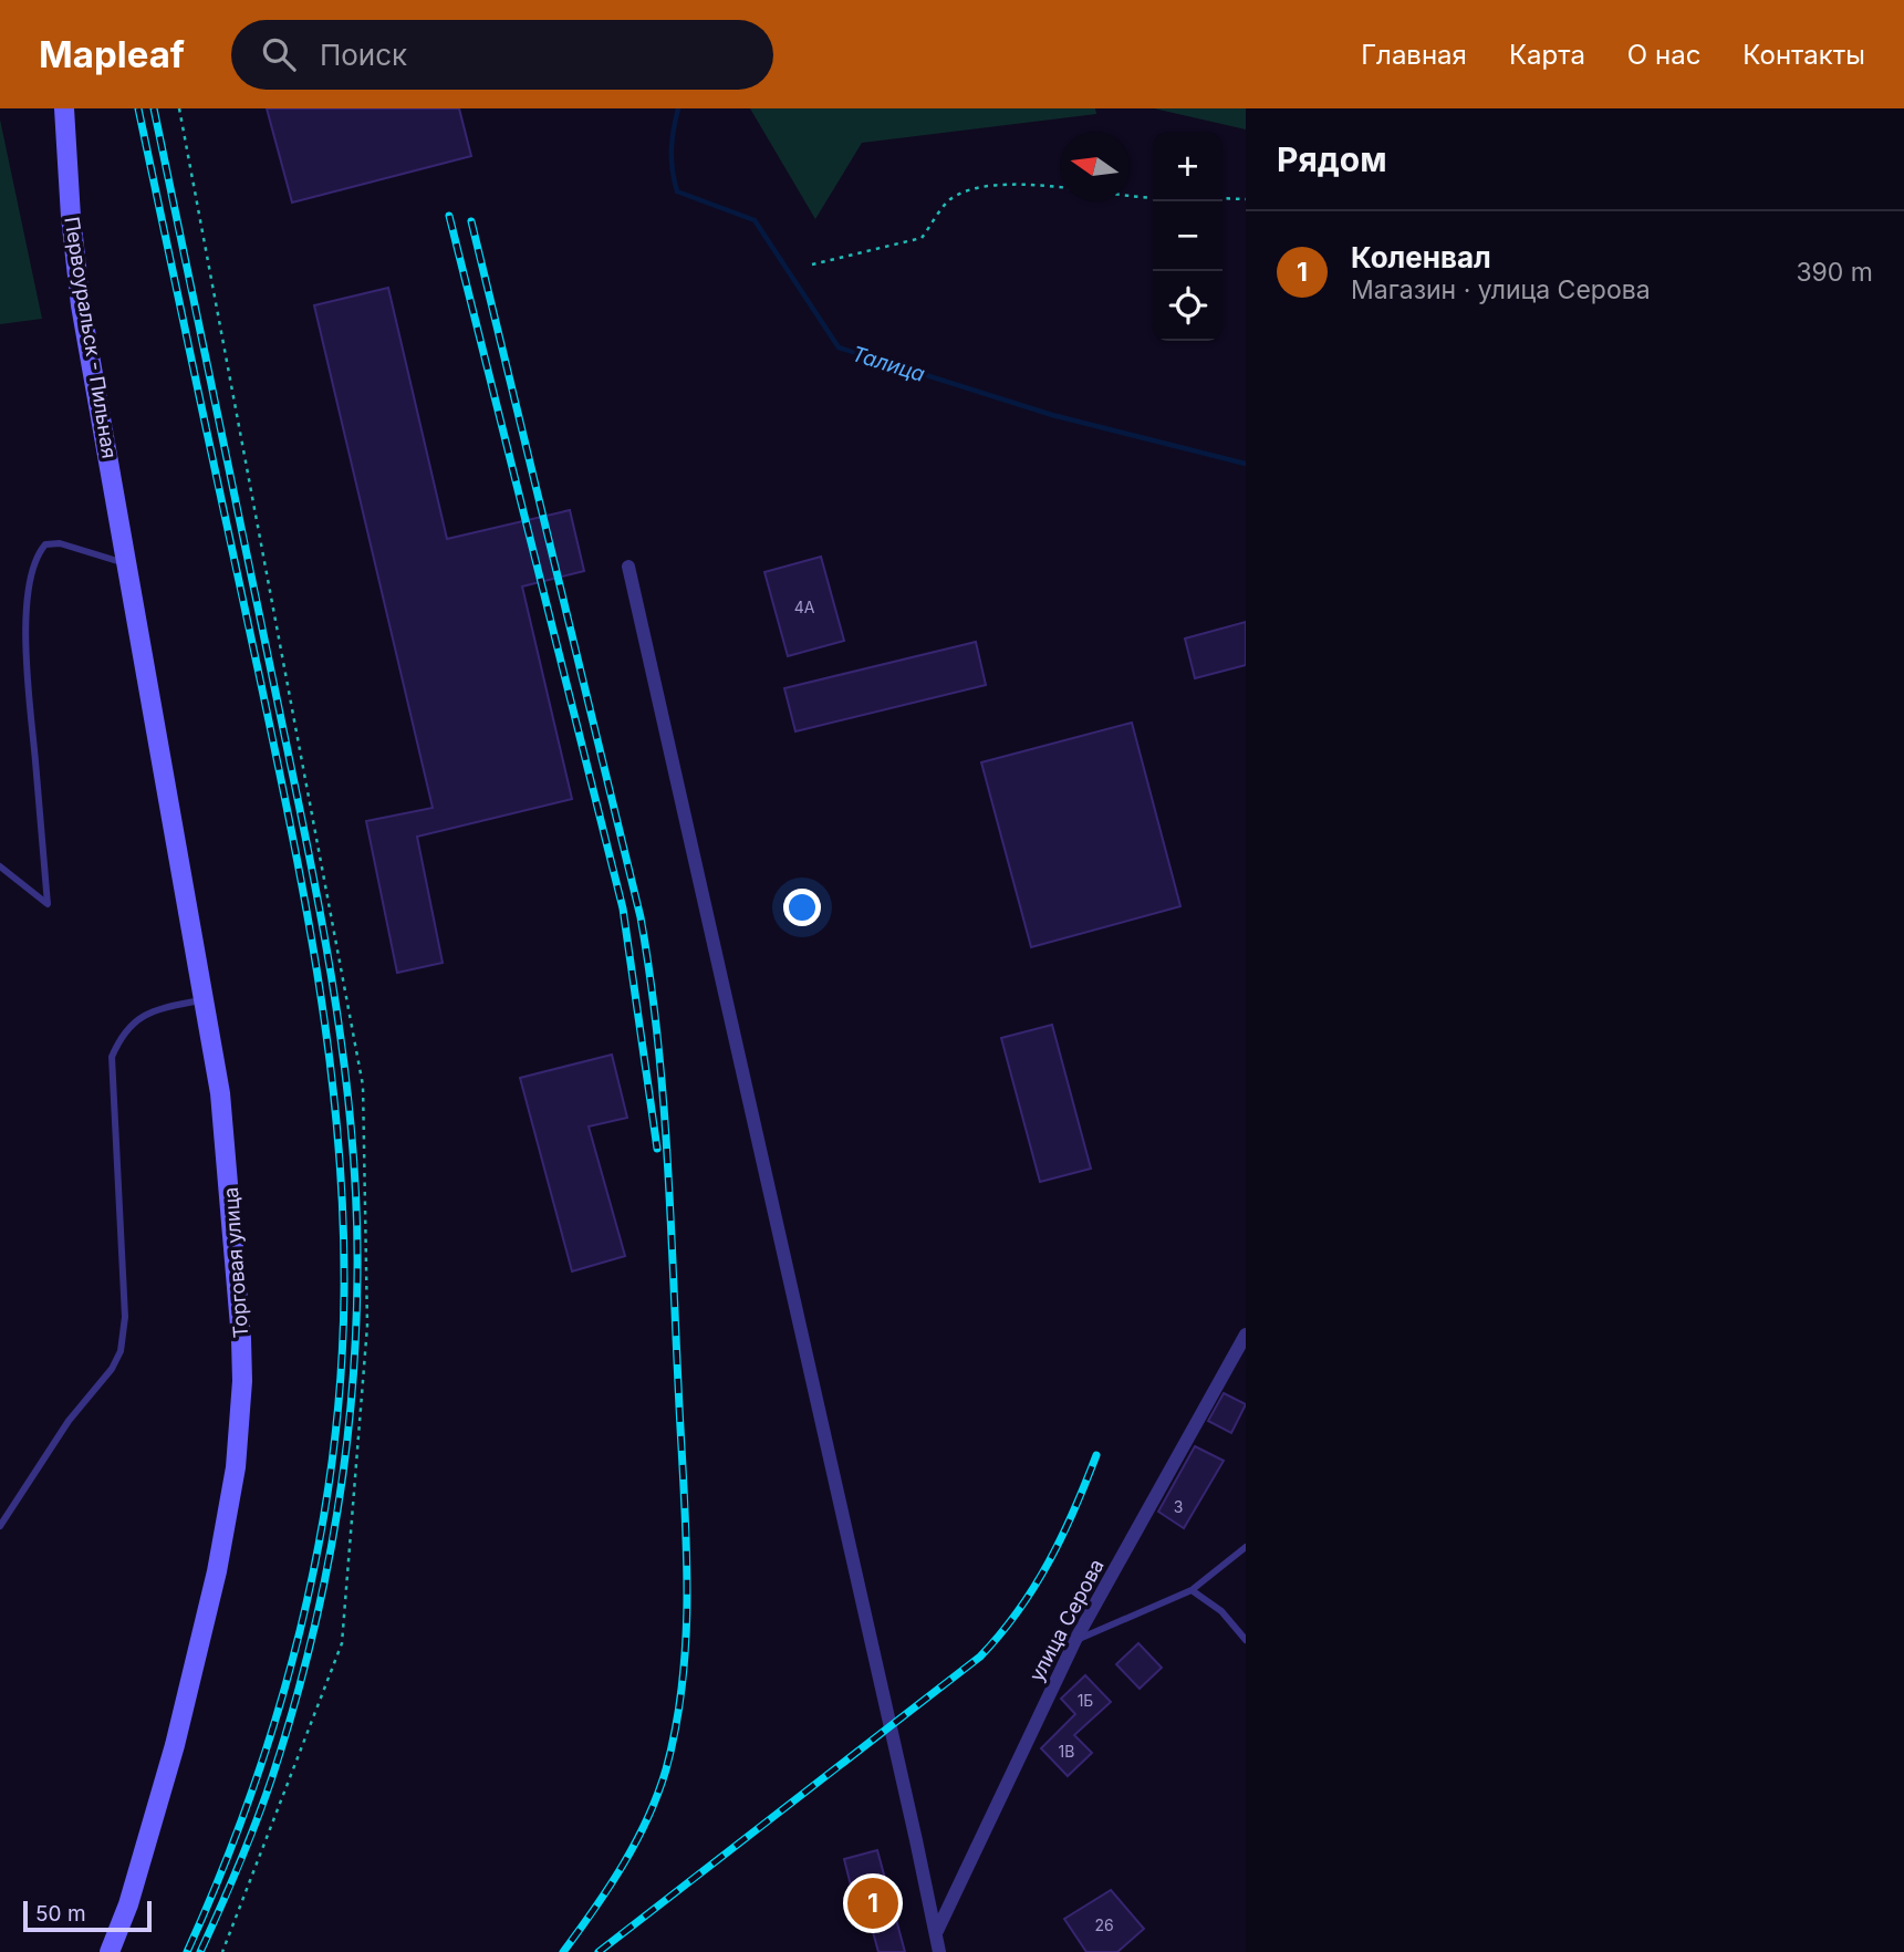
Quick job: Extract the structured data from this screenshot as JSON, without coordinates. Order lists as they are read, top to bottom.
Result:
{
  "streets": {
    "street": ["Первоуральск - Пильная", "Торговая улица", "улица Серова"]
  },
  "crossings": [
    ["Первоуральск - Пильная", "Торговая улица"]
  ],
  "water": ["Талица"],
  "house_numbers": [
    "4А",
    "3",
    "1Б",
    "1В",
    "26"
  ],
  "scale_bar": "50 m",
  "north": "left",
  "page": {
    "header": "Mapleaf",
    "search": "Поиск",
    "nav": [
      "Главная",
      "Карта",
      "О нас",
      "Контакты"
    ],
    "heading": "Рядом",
    "map_buttons": ["+", "−"],
    "list": [
      {
        "mark": "1",
        "name": "Коленвал",
        "note": "Магазин · улица Серова",
        "value": "390 m"
      }
    ],
    "pins": "1",
    "scale": "50 m"
  }
}
